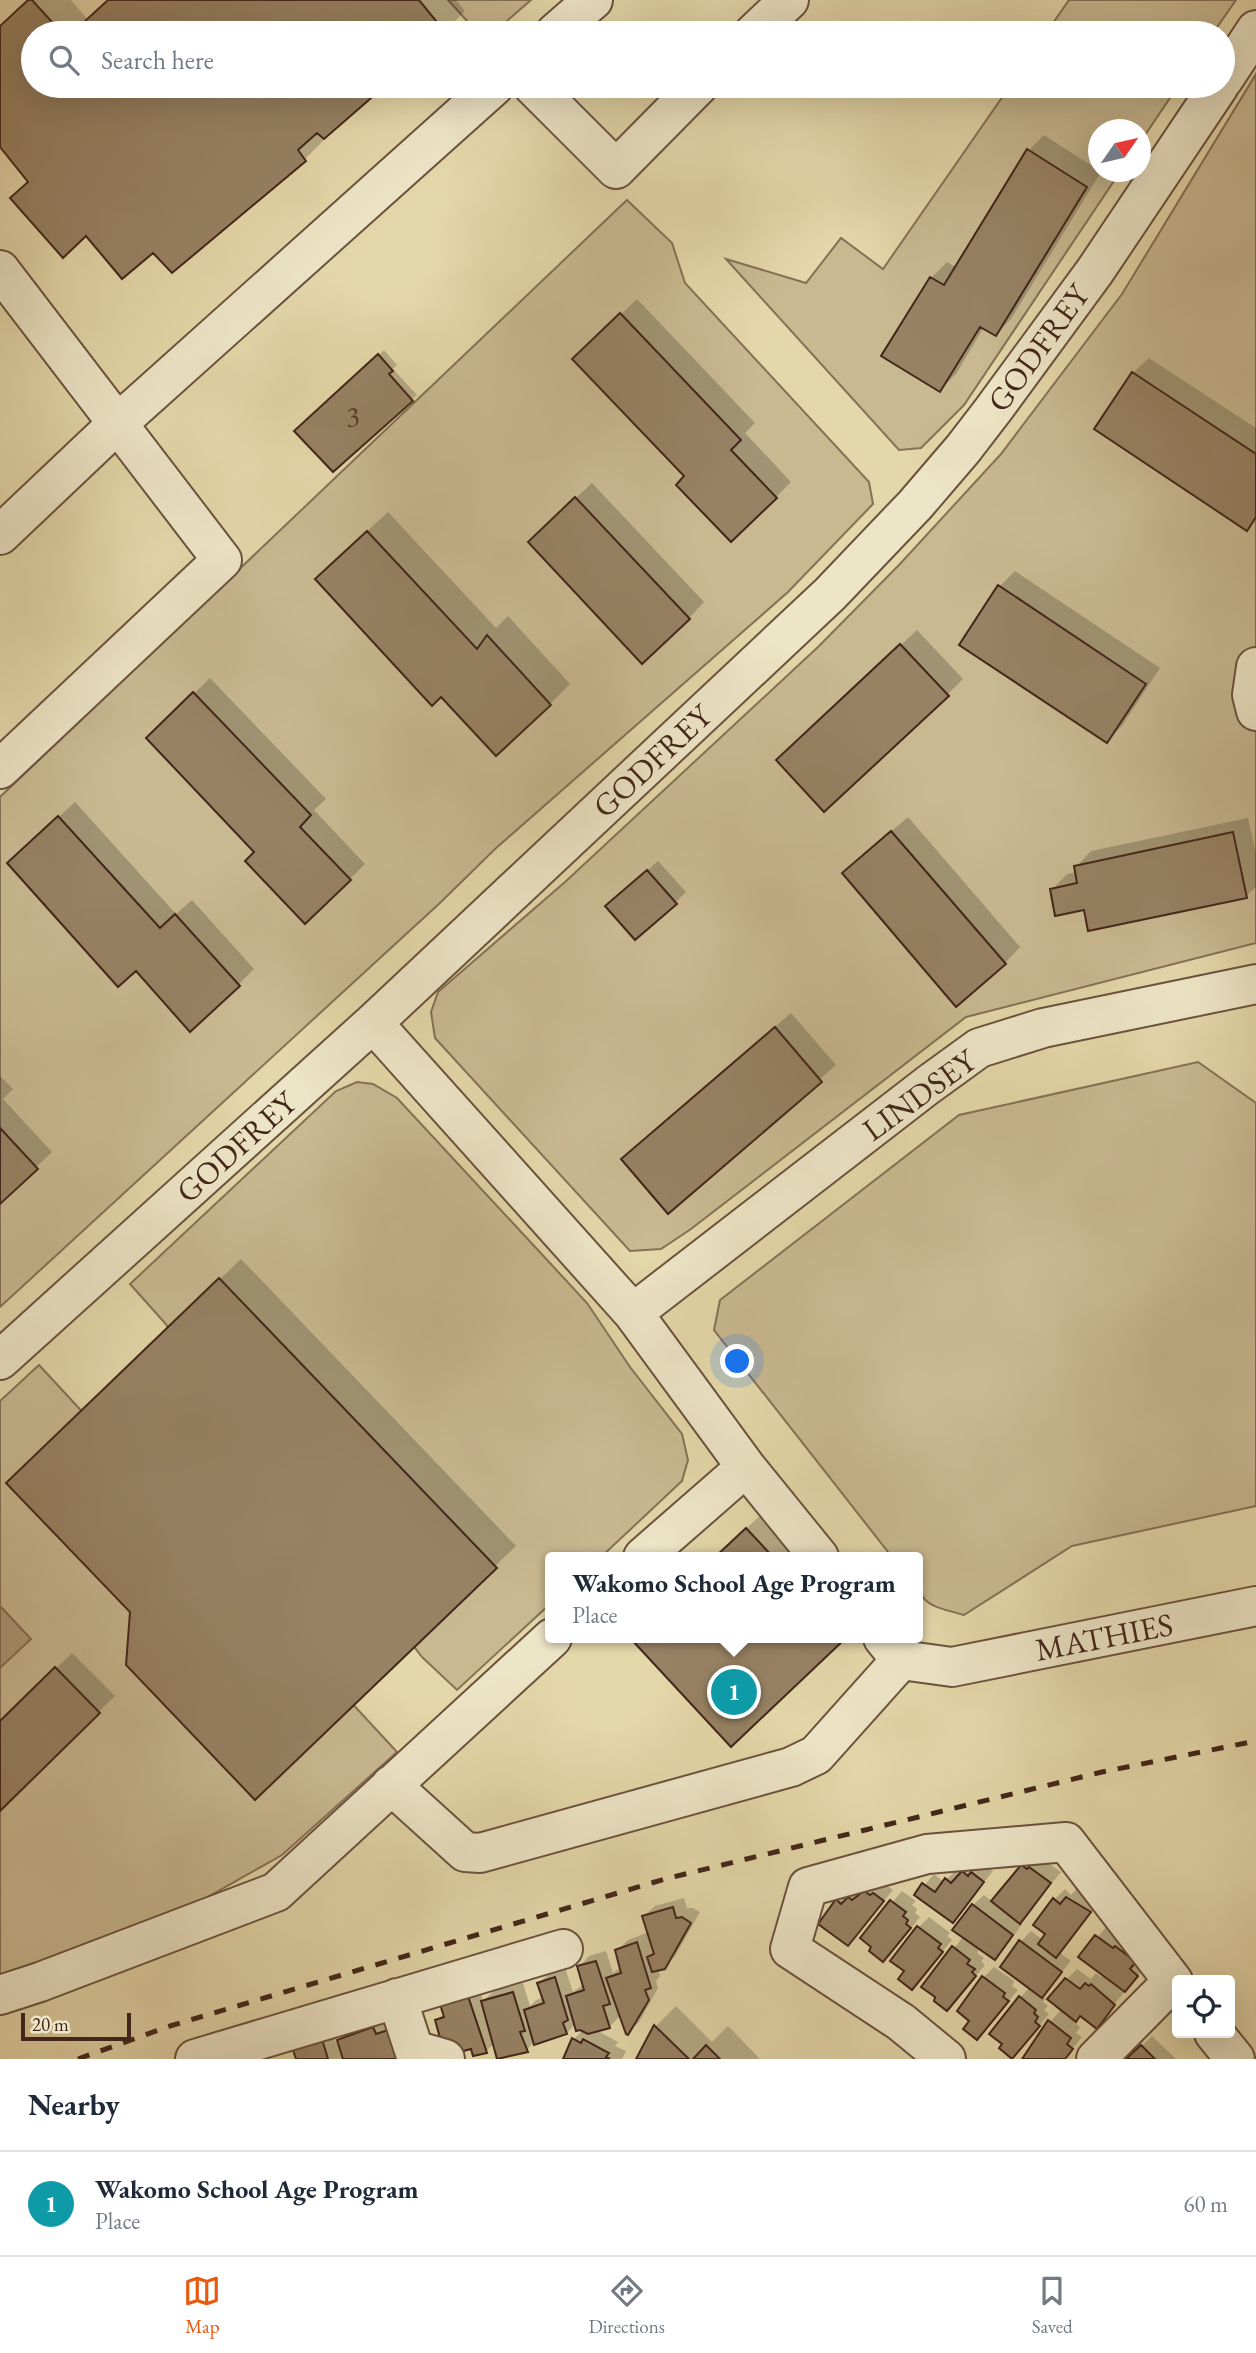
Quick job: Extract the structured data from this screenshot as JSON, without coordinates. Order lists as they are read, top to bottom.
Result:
{
  "streets": {
    "street": ["GODFREY", "LINDSEY", "MATHIES"]
  },
  "house_numbers": ["3"],
  "scale_bar": "20 m",
  "north": "top right",
  "page": {
    "search": "Search here",
    "popup": ["Wakomo School Age Program", "Place"],
    "pins": "1",
    "scale": "20 m",
    "heading": "Nearby",
    "list": [
      {
        "mark": "1",
        "name": "Wakomo School Age Program",
        "note": "Place",
        "value": "60 m"
      }
    ],
    "nav": ["Map", "Directions", "Saved"]
  }
}
